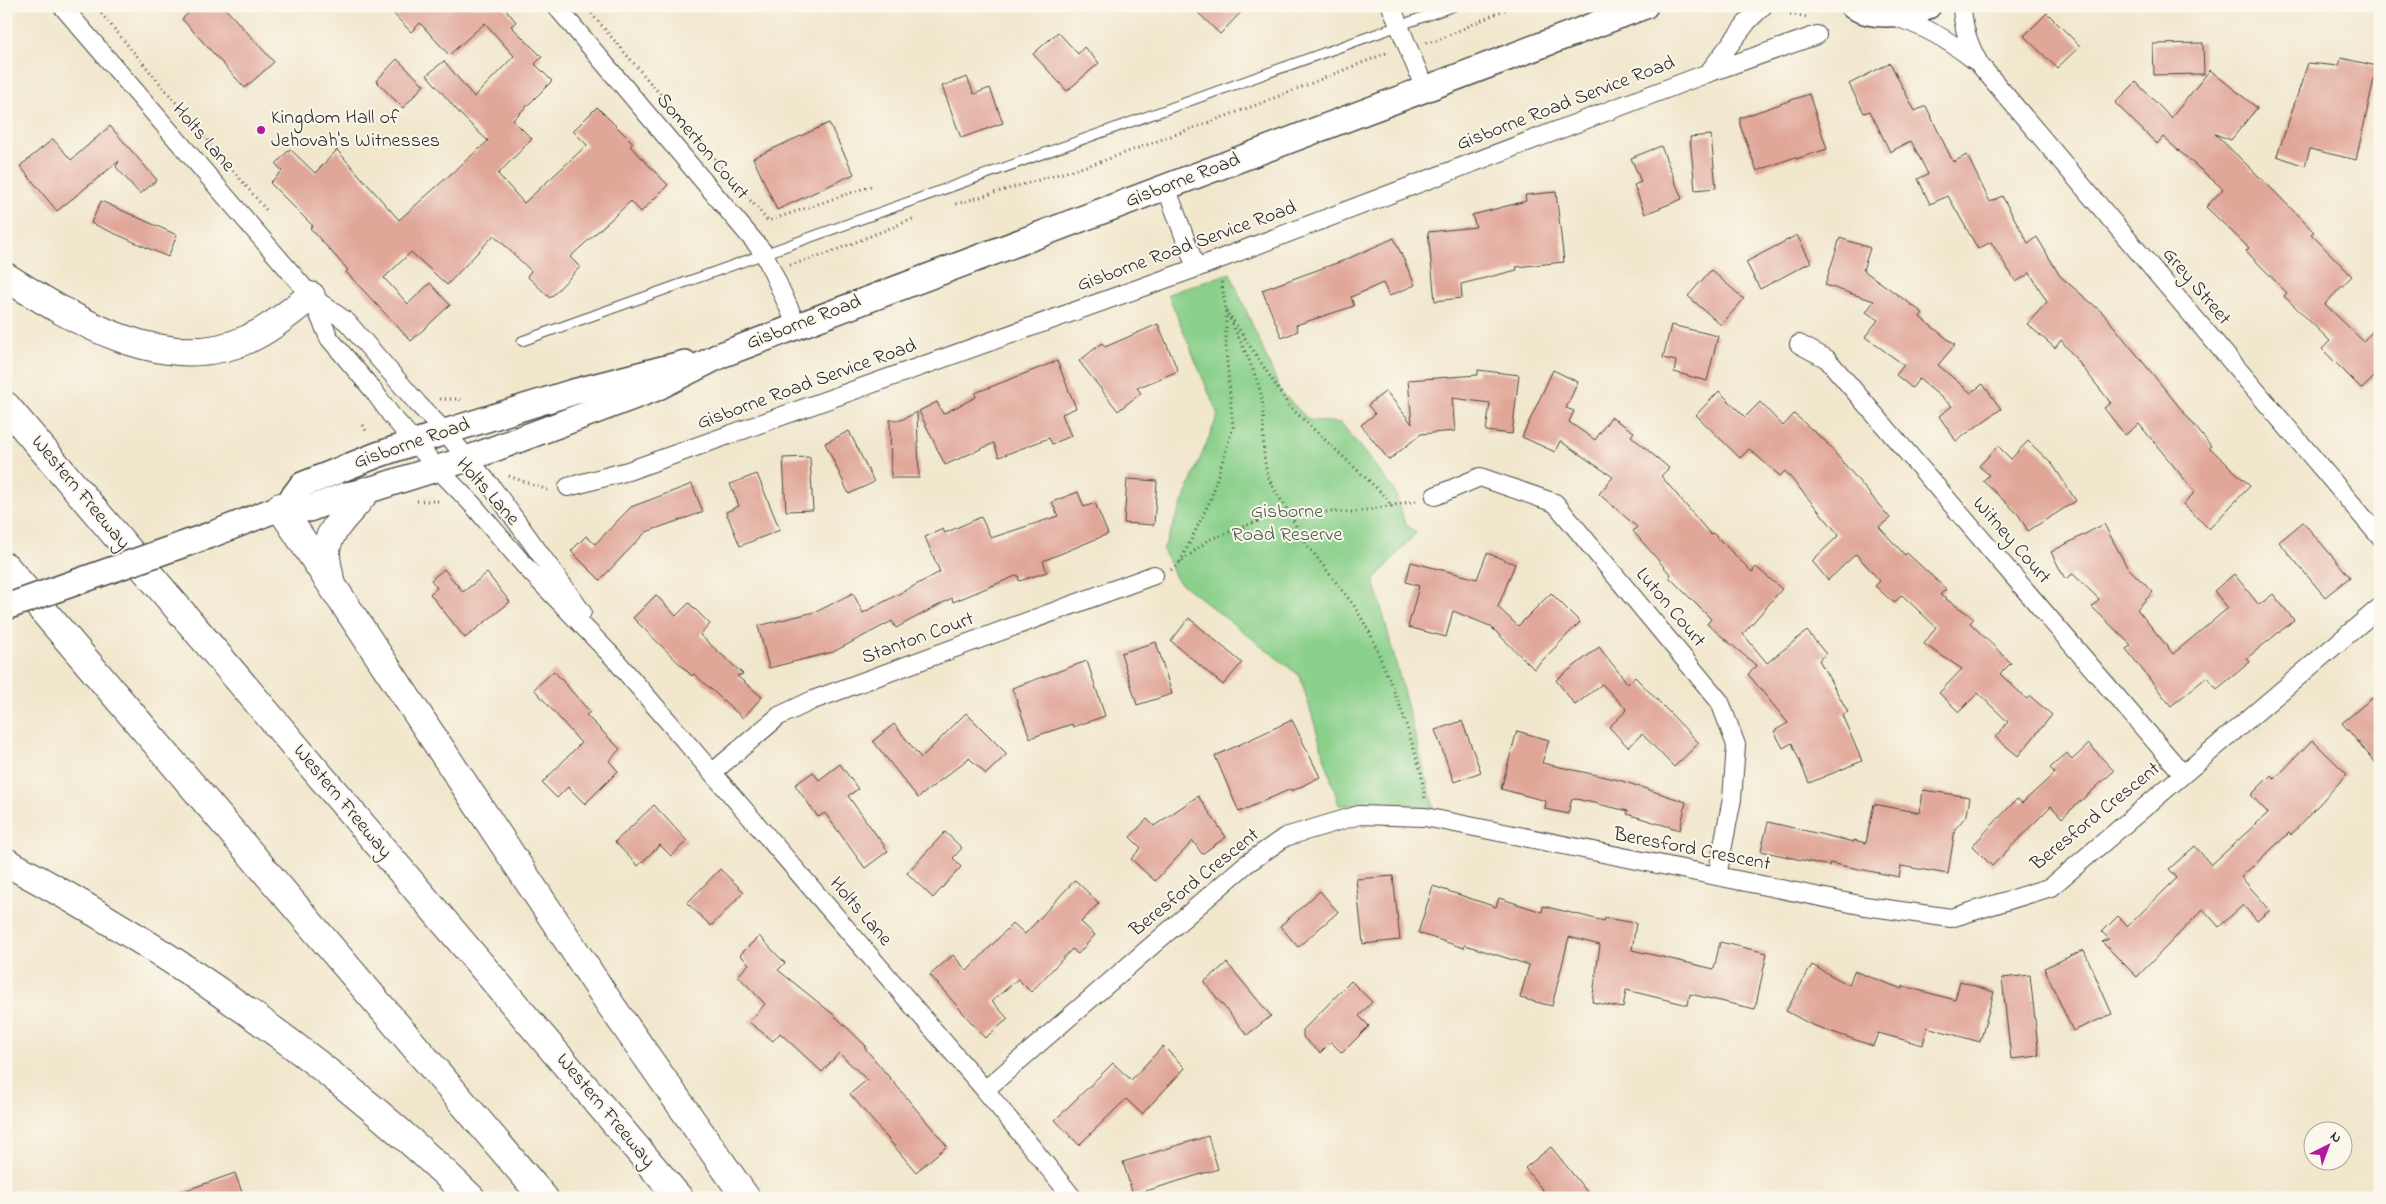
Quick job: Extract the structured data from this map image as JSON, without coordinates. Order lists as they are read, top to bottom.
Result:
{
  "streets": {
    "highway": ["Western Freeway"],
    "main road": ["Gisborne Road"],
    "street": [
      "Gisborne Road Service Road",
      "Holts Lane",
      "Somerton Court",
      "Grey Street",
      "Witney Court",
      "Luton Court",
      "Stanton Court",
      "Beresford Crescent"
    ]
  },
  "crossings": [
    ["Holts Lane", "Gisborne Road"],
    ["Holts Lane", "Stanton Court"],
    ["Holts Lane", "Beresford Crescent"],
    ["Somerton Court", "Gisborne Road"],
    ["Witney Court", "Beresford Crescent"],
    ["Luton Court", "Beresford Crescent"]
  ],
  "parks": ["Gisborne Road Reserve"],
  "places": ["Kingdom Hall of Jehovah's Witnesses"],
  "north": "top right"
}
